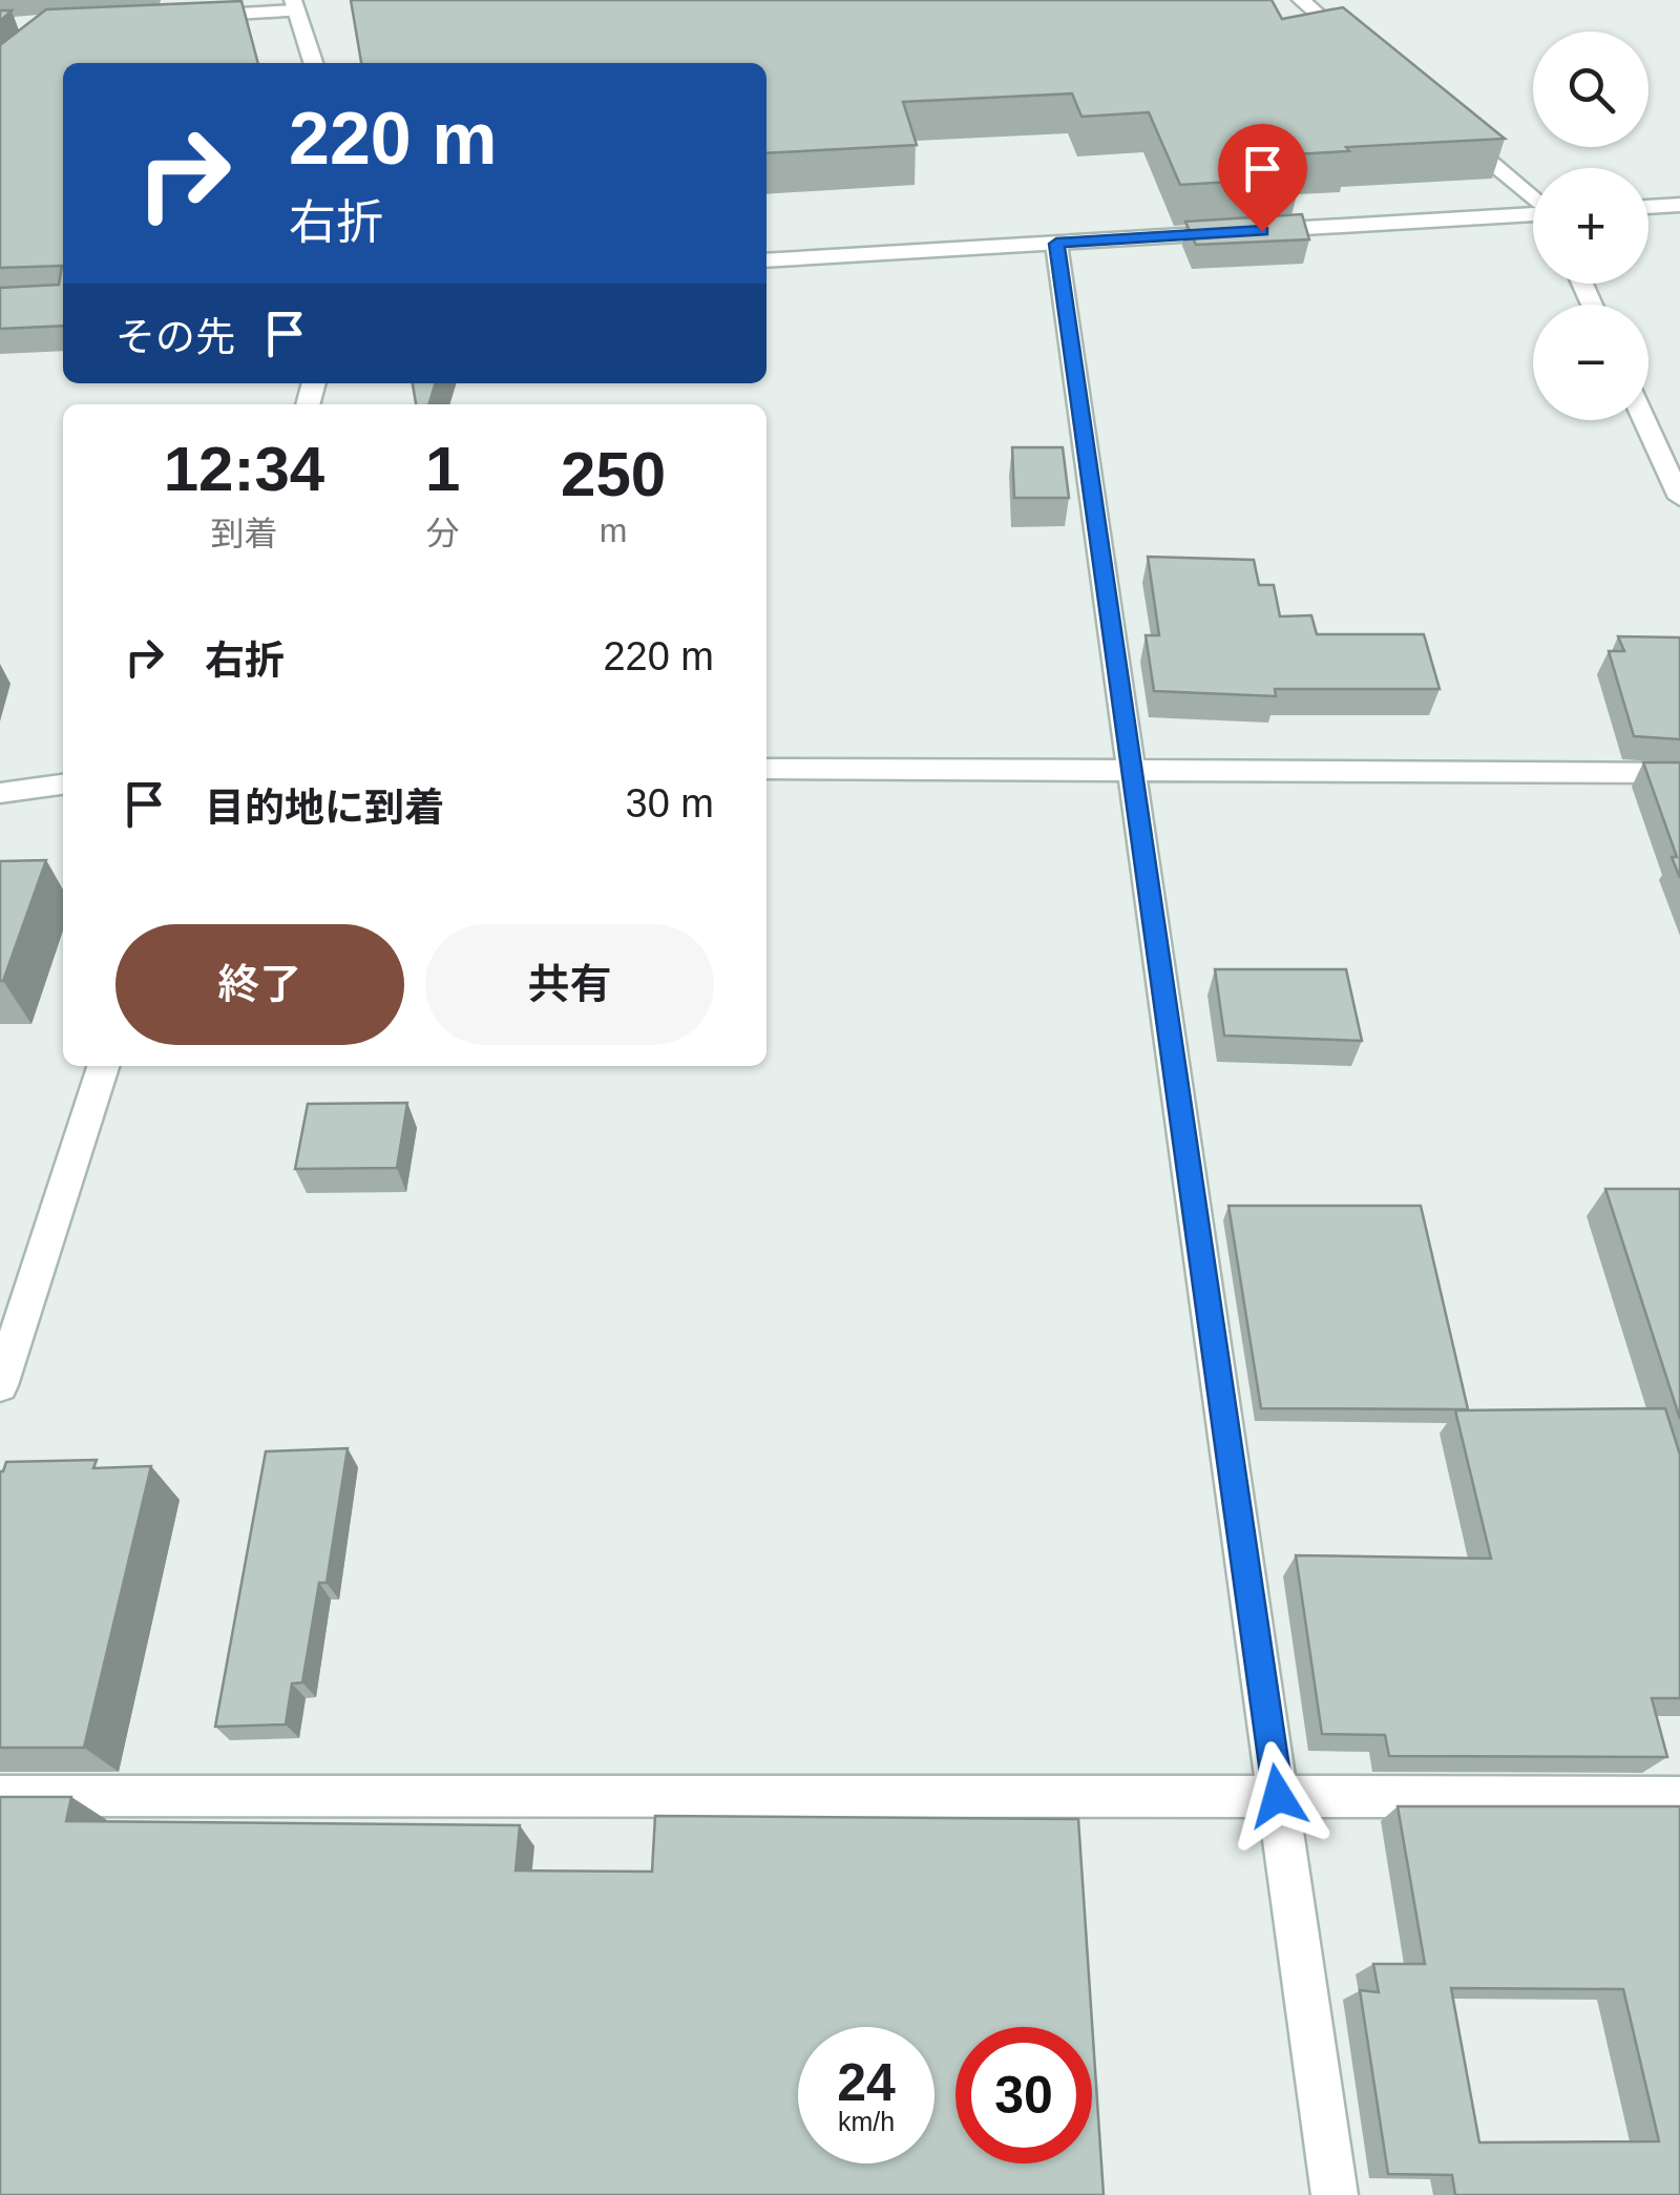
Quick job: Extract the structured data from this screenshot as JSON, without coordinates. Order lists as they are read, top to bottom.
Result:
{
  "page": {
    "map_buttons": ["+", "−"],
    "turn": ["220 m", "右折"],
    "then": "その先",
    "eta": [
      "12:34",
      "到着",
      "1",
      "分",
      "250",
      "m"
    ],
    "list": [
      {
        "name": "右折",
        "value": "220 m"
      },
      {
        "name": "目的地に到着",
        "value": "30 m"
      }
    ],
    "buttons": ["終了", "共有"],
    "speed": "24 km/h",
    "limit": "30"
  }
}
